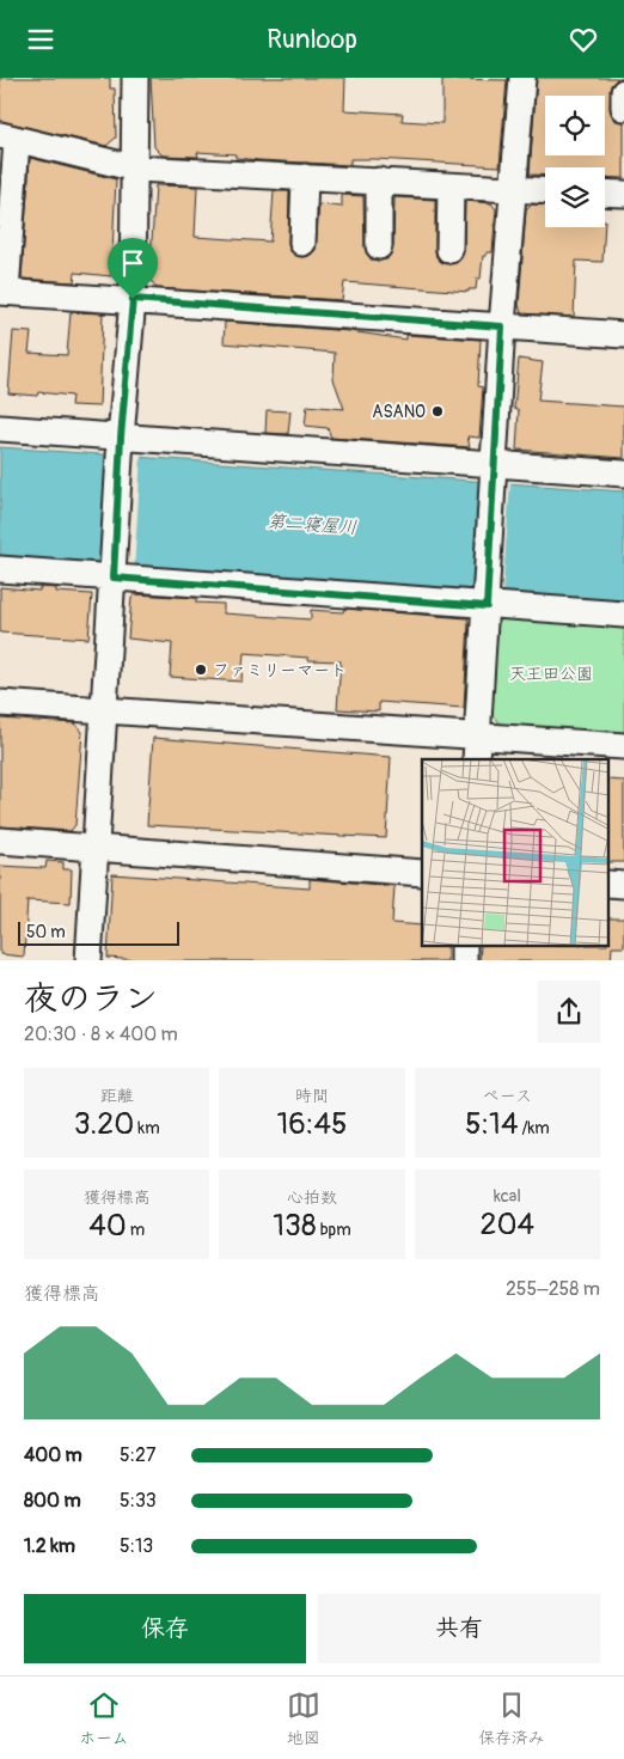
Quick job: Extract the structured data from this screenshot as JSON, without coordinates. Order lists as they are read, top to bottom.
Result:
{
  "water": ["第二寝屋川"],
  "parks": ["天王田公園"],
  "places": ["ASANO", "ファミリーマート"],
  "scale_bar": "50 m",
  "page": {
    "header": "Runloop",
    "scale": "50 m",
    "heading": ["夜のラン", "20:30 · 8 × 400 m"],
    "stats": [
      ["距離", "3.20 km"],
      ["時間", "16:45"],
      ["ペース", "5:14 /km"],
      ["獲得標高", "40 m"],
      ["心拍数", "138 bpm"],
      ["kcal", "204"]
    ],
    "chart": ["獲得標高", "255–258 m"],
    "list": [
      {
        "name": "400 m",
        "note": "5:27"
      },
      {
        "name": "800 m",
        "note": "5:33"
      },
      {
        "name": "1.2 km",
        "note": "5:13"
      }
    ],
    "buttons": ["保存", "共有"],
    "tabs": ["ホーム", "地図", "保存済み"]
  }
}
